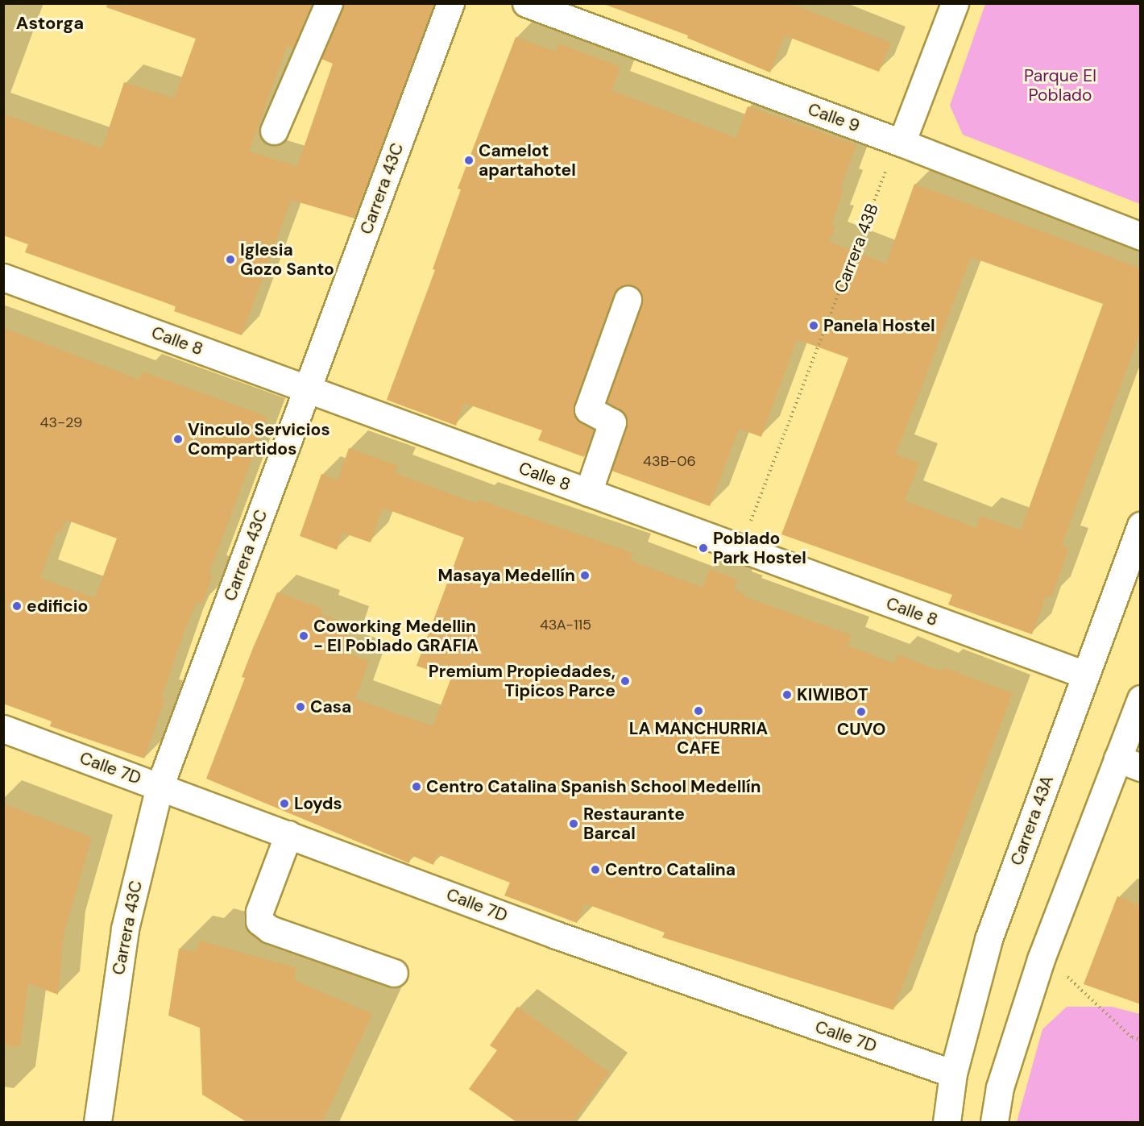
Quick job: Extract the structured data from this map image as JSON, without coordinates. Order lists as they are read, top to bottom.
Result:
{
  "streets": {
    "street": [
      "Calle 9",
      "Carrera 43C",
      "Calle 8",
      "Calle 7D",
      "Carrera 43A"
    ],
    "path": ["Carrera 43B"]
  },
  "crossings": [
    ["Calle 9", "Carrera 43B"],
    ["Carrera 43C", "Calle 8"],
    ["Carrera 43C", "Calle 7D"],
    ["Carrera 43B", "Calle 8"],
    ["Calle 8", "Carrera 43A"],
    ["Calle 7D", "Carrera 43A"]
  ],
  "districts": ["Astorga"],
  "parks": ["Parque El Poblado"],
  "places": [
    "Camelot apartahotel",
    "Iglesia Gozo Santo",
    "Panela Hostel",
    "Vinculo Servicios Compartidos",
    "Poblado Park Hostel",
    "Masaya Medellín",
    "edificio",
    "Coworking Medellin - El Poblado GRAFIA",
    "Premium Propiedades, Tipicos Parce",
    "KIWIBOT",
    "Casa",
    "LA MANCHURRIA CAFE",
    "CUVO",
    "Centro Catalina Spanish School Medellín",
    "Loyds",
    "Restaurante Barcal",
    "Centro Catalina"
  ],
  "house_numbers": ["43-29", "43B-06", "43A-115"]
}
